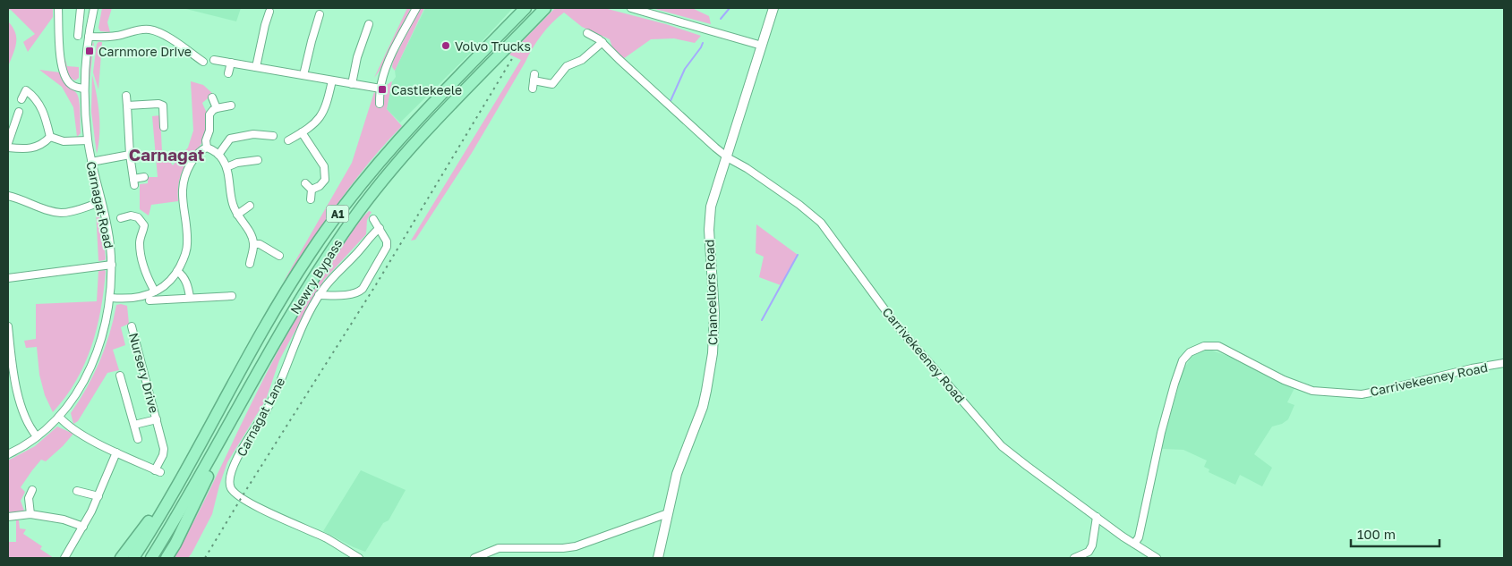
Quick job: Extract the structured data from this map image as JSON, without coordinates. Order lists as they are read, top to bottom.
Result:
{
  "streets": {
    "highway": ["A1", "Newry Bypass"],
    "street": [
      "Carnagat Road",
      "Chancellors Road",
      "Carrivekeeney Road",
      "Nursery Drive",
      "Carnagat Lane"
    ]
  },
  "crossings": [
    ["Chancellors Road", "Carrivekeeney Road"]
  ],
  "districts": ["Carnagat"],
  "places": {
    "other": ["Volvo Trucks"],
    "transit": ["Carnmore Drive", "Castlekeele"]
  },
  "scale_bar": "100 m"
}
